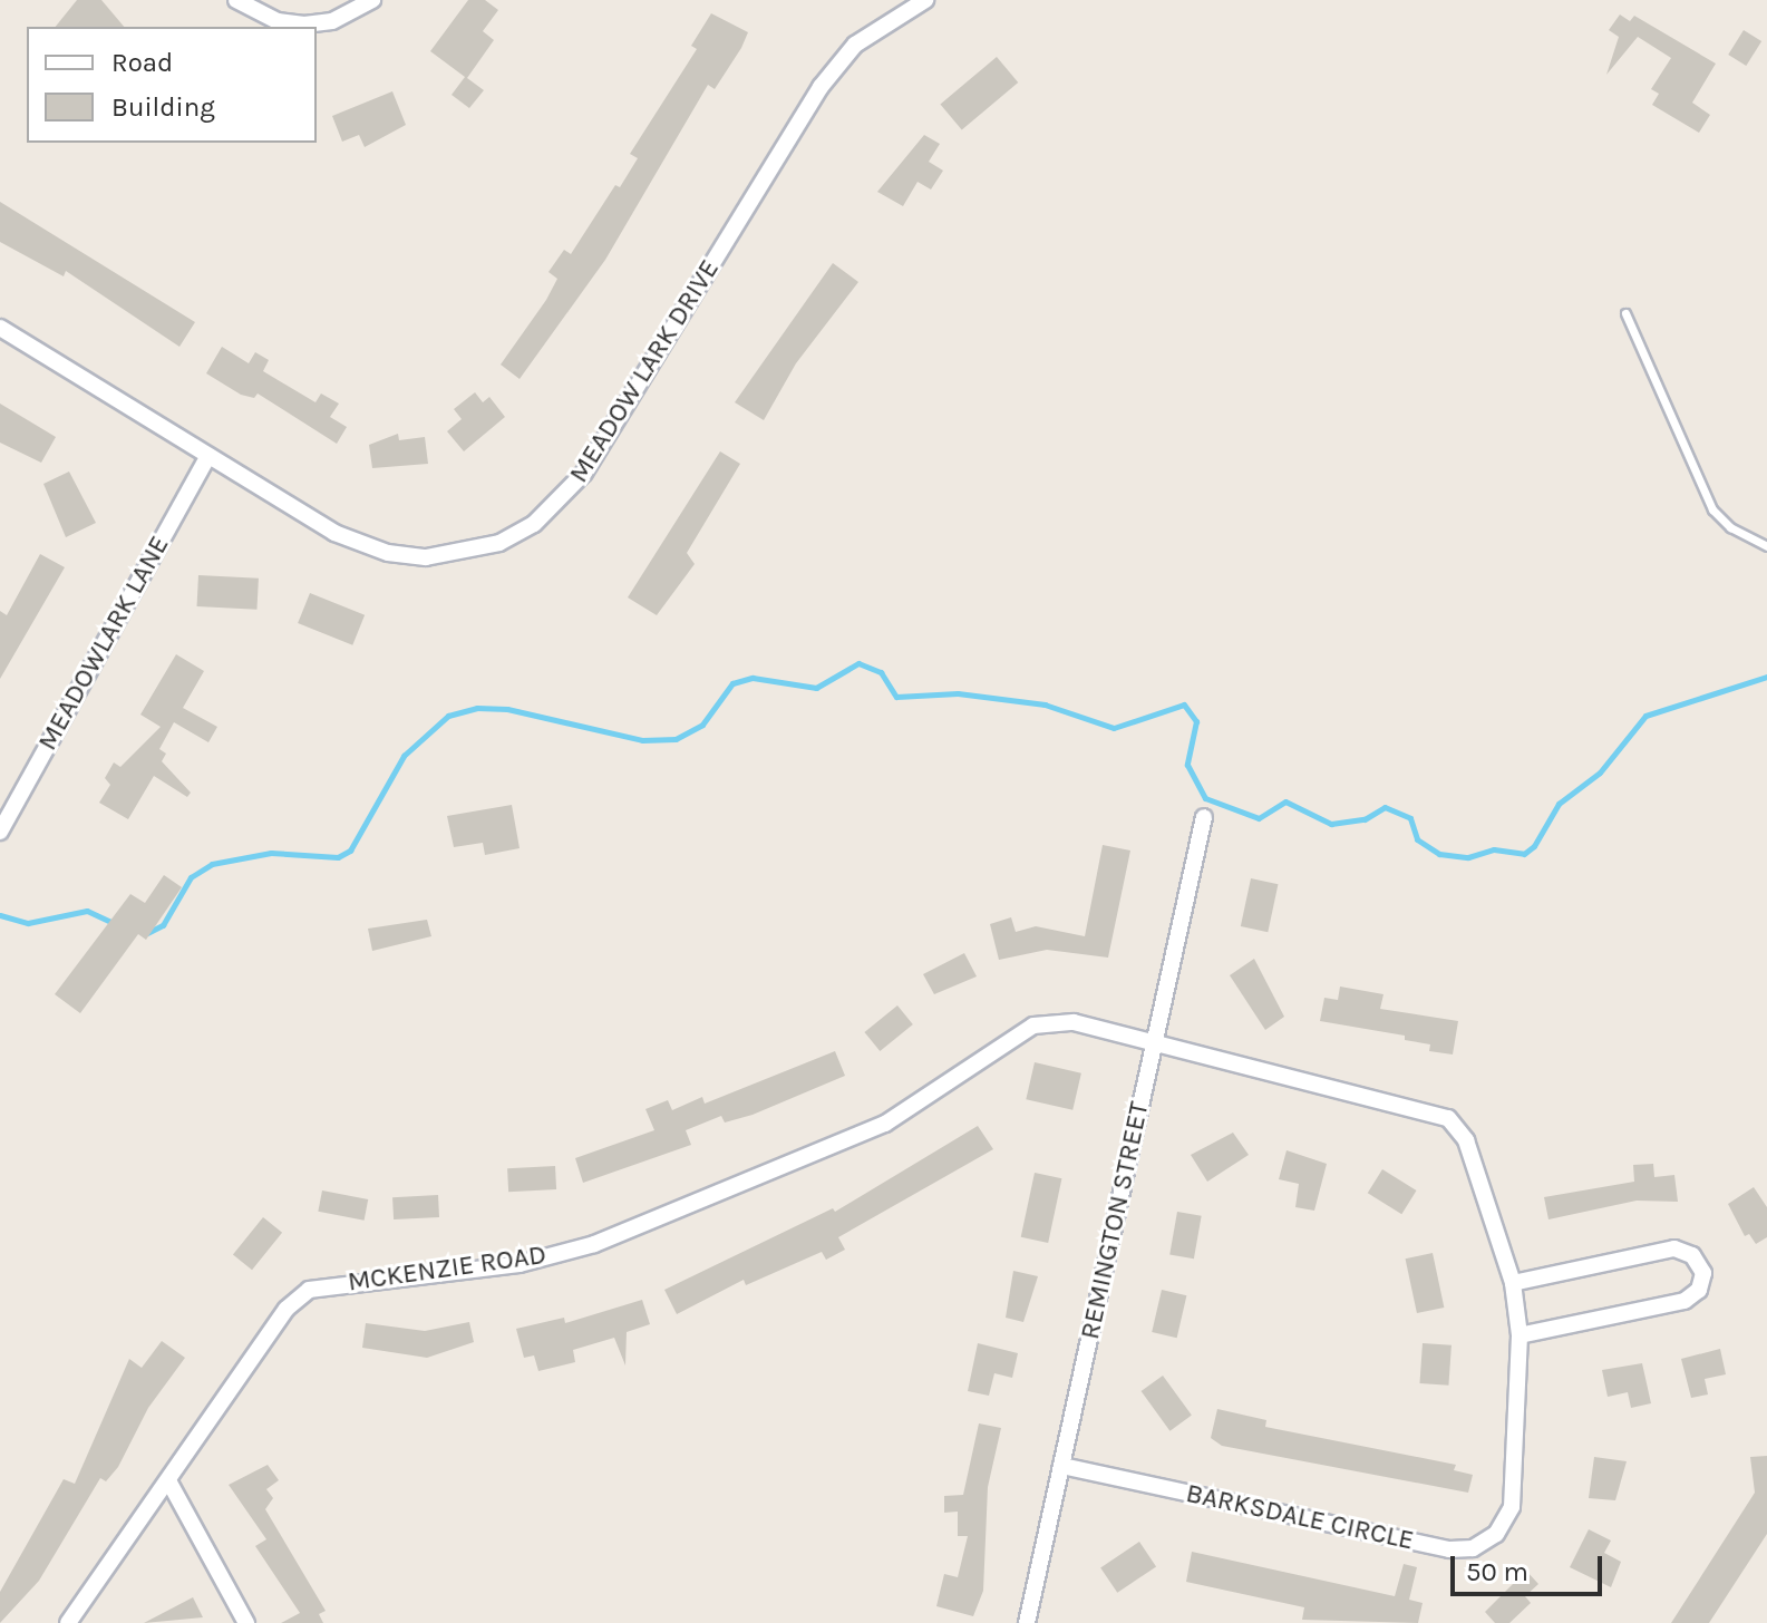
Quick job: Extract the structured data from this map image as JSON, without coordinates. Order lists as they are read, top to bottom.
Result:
{
  "streets": {
    "street": [
      "MEADOW LARK DRIVE",
      "MEADOWLARK LANE",
      "REMINGTON STREET",
      "MCKENZIE ROAD",
      "BARKSDALE CIRCLE"
    ]
  },
  "crossings": [
    ["MEADOW LARK DRIVE", "MEADOWLARK LANE"],
    ["REMINGTON STREET", "MCKENZIE ROAD"],
    ["REMINGTON STREET", "BARKSDALE CIRCLE"],
    ["MCKENZIE ROAD", "BARKSDALE CIRCLE"]
  ],
  "legend": ["Road", "Building"],
  "scale_bar": "50 m"
}
